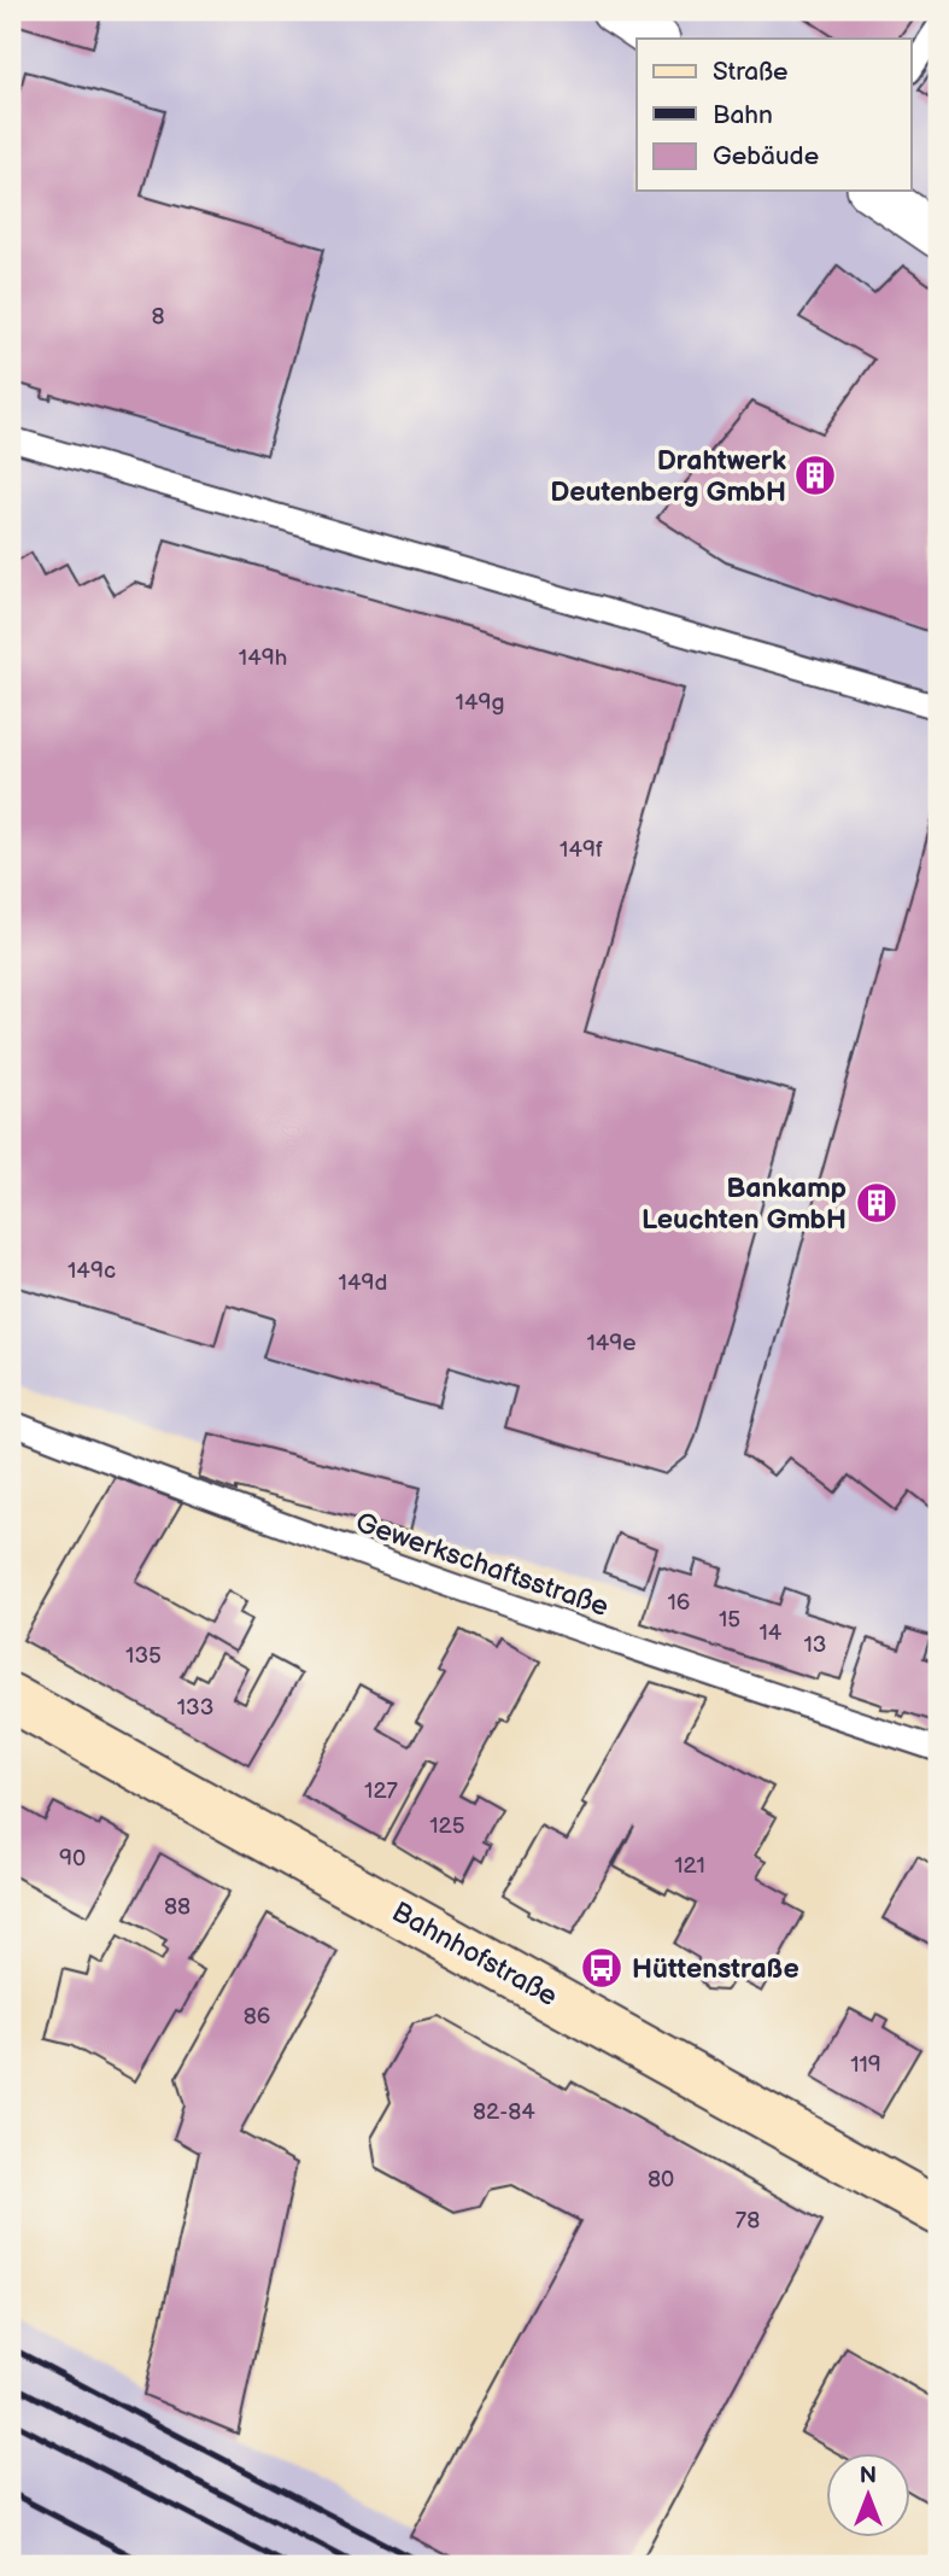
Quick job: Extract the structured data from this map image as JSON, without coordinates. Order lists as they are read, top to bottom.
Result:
{
  "streets": {
    "street": ["Bahnhofstraße"],
    "lane": ["Gewerkschaftsstraße"]
  },
  "places": {
    "building": ["Drahtwerk Deutenberg GmbH", "Bankamp Leuchten GmbH"],
    "bus stop": ["Hüttenstraße"]
  },
  "house_numbers": [
    "8",
    "149h",
    "149g",
    "149f",
    "149c",
    "149d",
    "149e",
    "16",
    "15",
    "14",
    "13",
    "135",
    "133",
    "127",
    "125",
    "90",
    "121",
    "88",
    "86",
    "119",
    "82-84",
    "80",
    "78"
  ],
  "legend": ["Straße", "Bahn", "Gebäude"],
  "north": "top"
}
